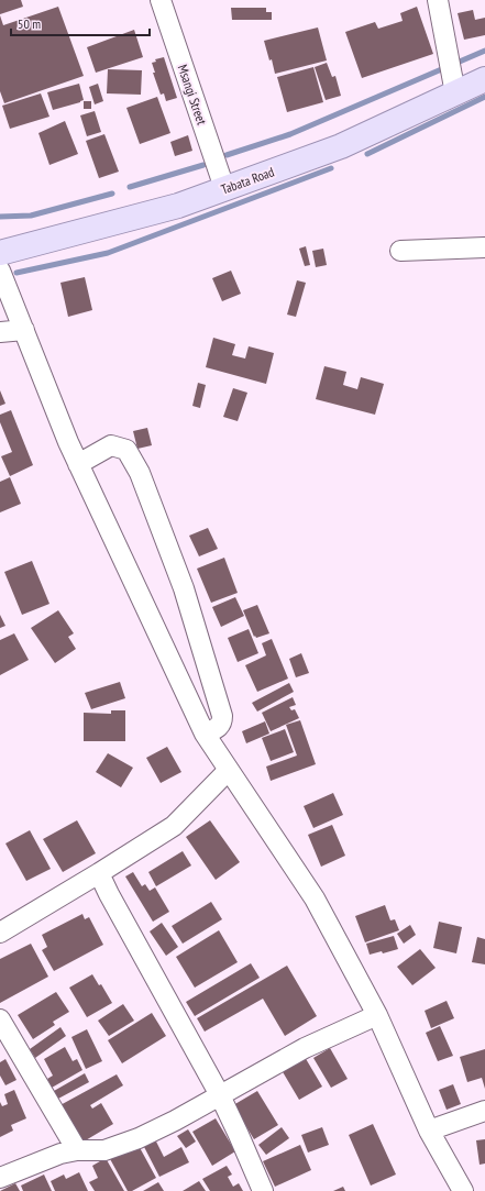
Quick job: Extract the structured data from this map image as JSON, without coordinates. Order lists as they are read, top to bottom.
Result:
{
  "streets": {
    "main road": ["Tabata Road"],
    "street": ["Msangi Street"]
  },
  "crossings": [
    ["Msangi Street", "Tabata Road"]
  ],
  "scale_bar": "50 m"
}
